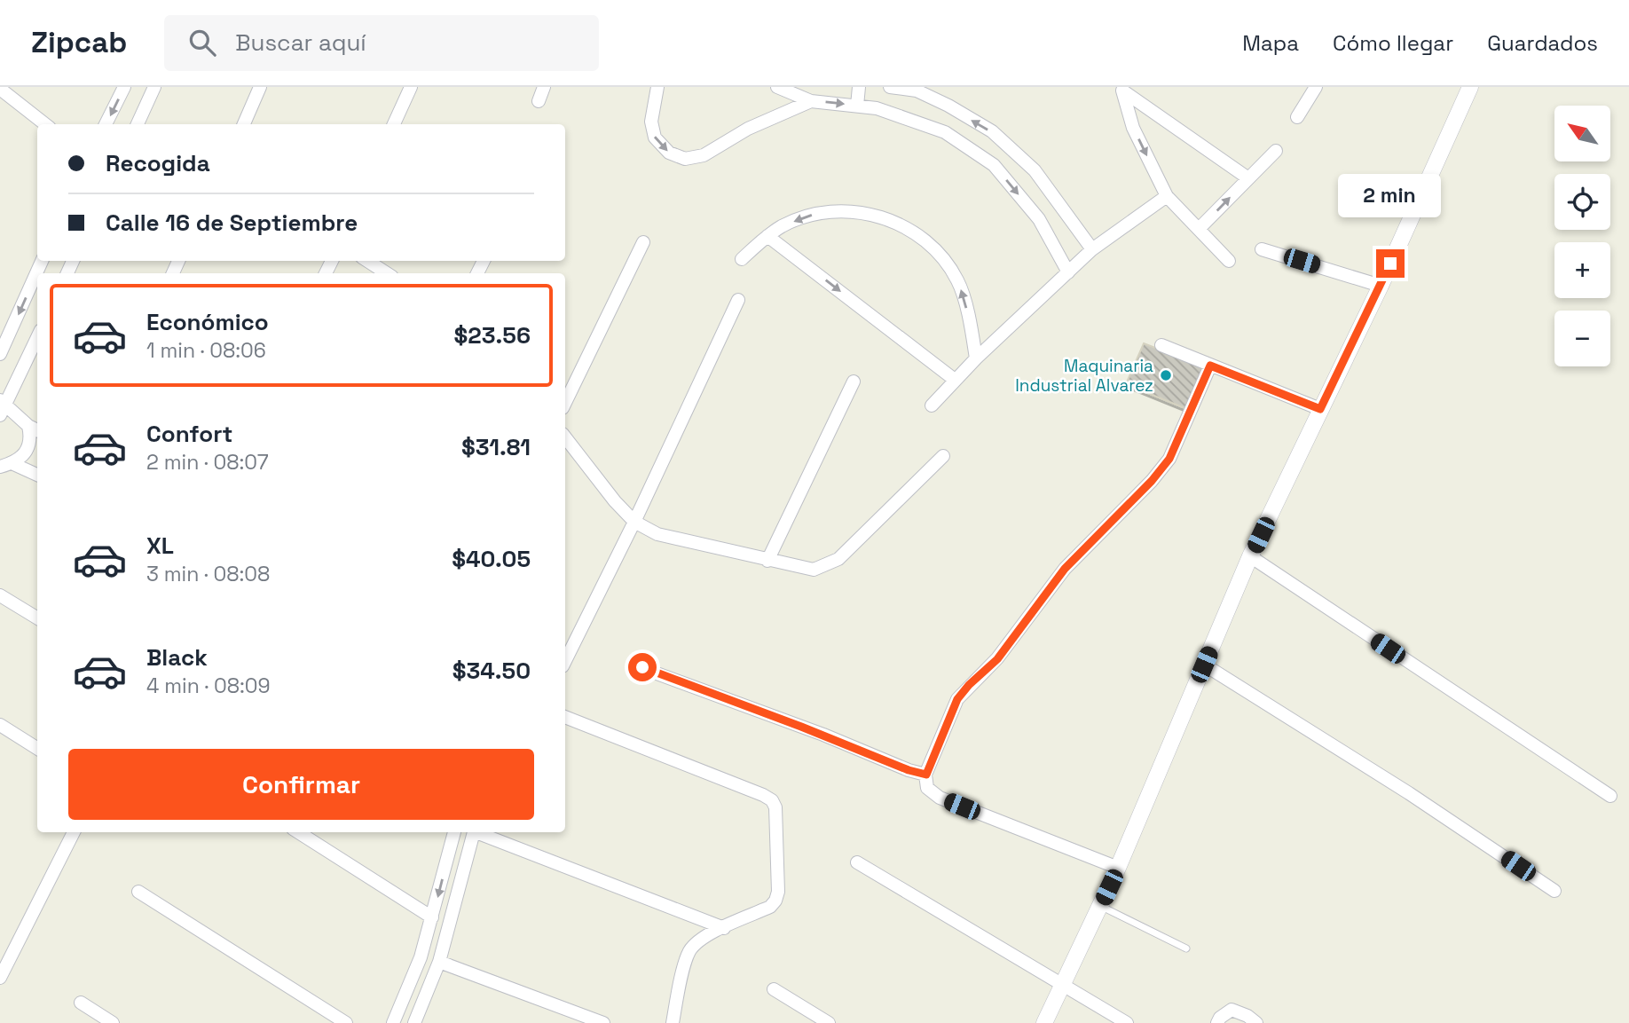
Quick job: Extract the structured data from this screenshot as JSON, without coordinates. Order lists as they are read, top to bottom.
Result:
{
  "places": ["Maquinaria Industrial Alvarez"],
  "north": "top left",
  "page": {
    "header": "Zipcab",
    "search": "Buscar aquí",
    "nav": ["Mapa", "Cómo llegar", "Guardados"],
    "map_buttons": ["+", "−"],
    "banner": ["Recogida", "Calle 16 de Septiembre"],
    "bubble": "2 min",
    "list": [
      {
        "name": "Económico",
        "note": "1 min · 08:06",
        "value": "$23.56"
      },
      {
        "name": "Confort",
        "note": "2 min · 08:07",
        "value": "$31.81"
      },
      {
        "name": "XL",
        "note": "3 min · 08:08",
        "value": "$40.05"
      },
      {
        "name": "Black",
        "note": "4 min · 08:09",
        "value": "$34.50"
      }
    ],
    "buttons": "Confirmar"
  }
}
